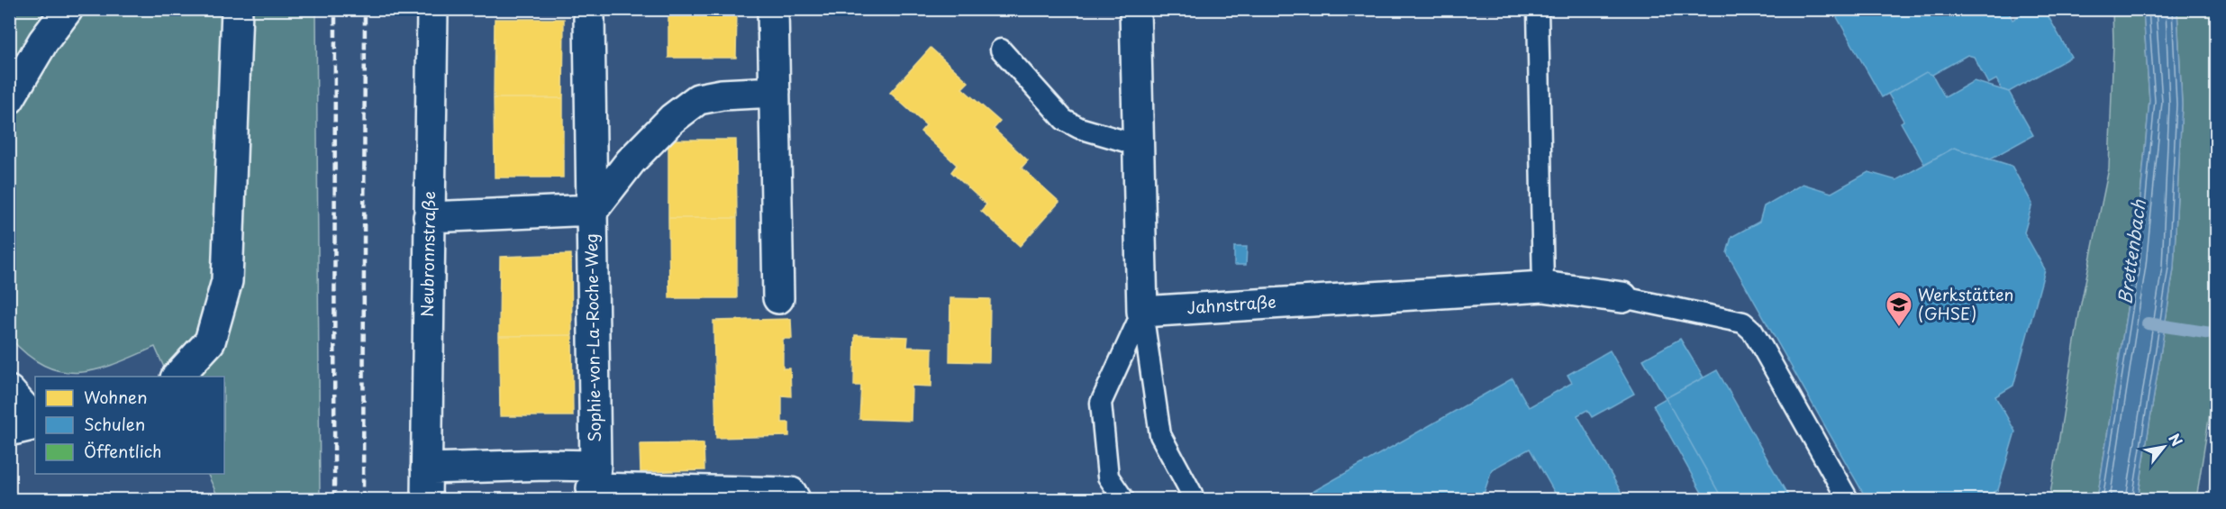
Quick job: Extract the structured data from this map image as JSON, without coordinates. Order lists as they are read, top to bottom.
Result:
{
  "streets": {
    "street": ["Neubronnstraße", "Jahnstraße", "Sophie-von-La-Roche-Weg"]
  },
  "crossings": [
    ["Neubronnstraße", "Sophie-von-La-Roche-Weg"]
  ],
  "water": ["Brettenbach"],
  "places": {
    "school or university": ["Werkstätten (GHSE)"]
  },
  "legend": ["Wohnen", "Schulen", "Öffentlich"],
  "north": "top right"
}
